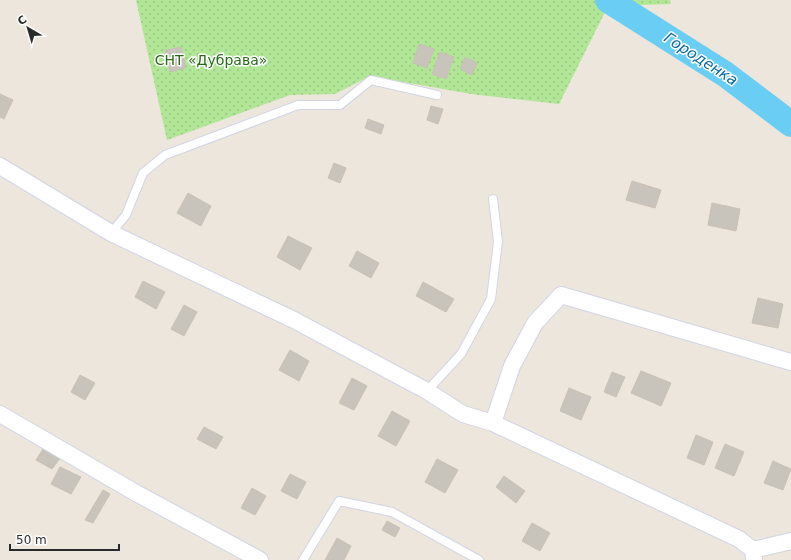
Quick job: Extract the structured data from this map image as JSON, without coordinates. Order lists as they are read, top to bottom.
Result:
{
  "water": ["Городенка"],
  "parks": ["СНТ «Дубрава»"],
  "scale_bar": "50 m",
  "north": "top left"
}
